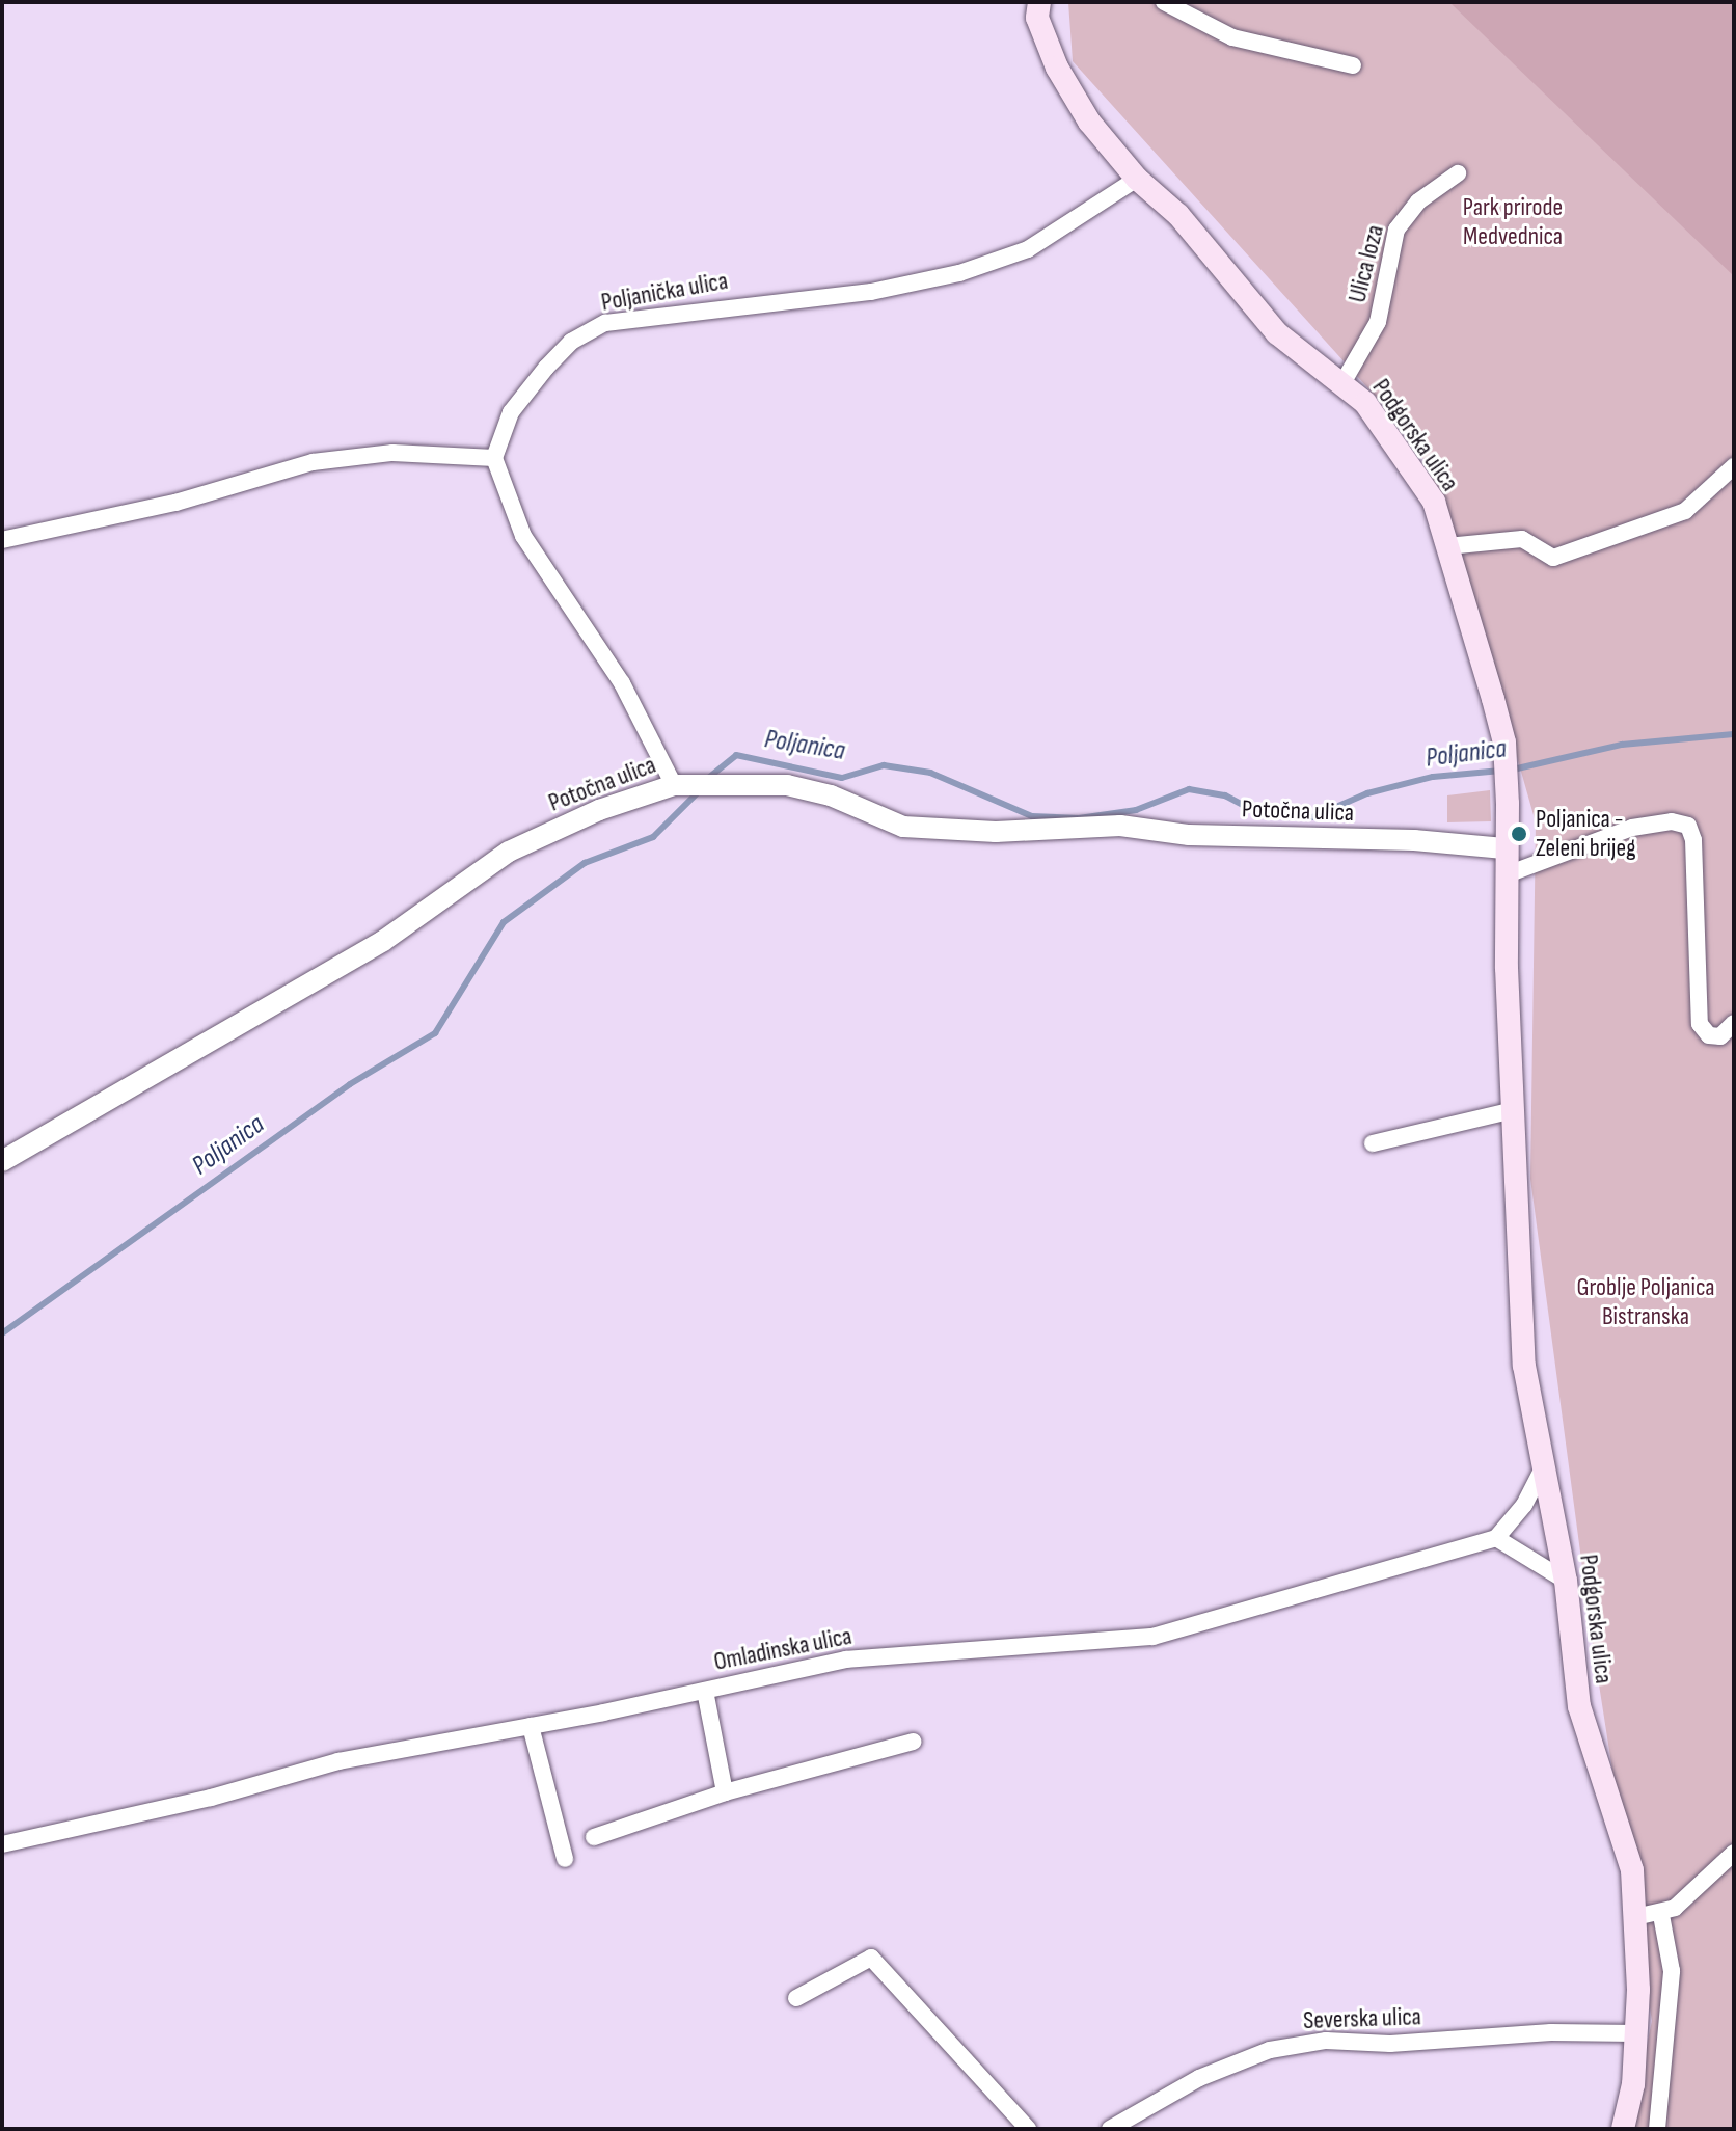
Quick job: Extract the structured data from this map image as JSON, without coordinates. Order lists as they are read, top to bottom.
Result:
{
  "streets": {
    "main road": ["Podgorska ulica"],
    "street": [
      "Ulica loza",
      "Poljanička ulica",
      "Potočna ulica",
      "Omladinska ulica",
      "Severska ulica"
    ]
  },
  "crossings": [
    ["Ulica loza", "Podgorska ulica"],
    ["Poljanička ulica", "Podgorska ulica"],
    ["Podgorska ulica", "Potočna ulica"],
    ["Podgorska ulica", "Severska ulica"]
  ],
  "water": ["Poljanica"],
  "parks": ["Park prirode Medvednica", "Groblje Poljanica Bistranska"],
  "places": ["Poljanica - Zeleni brijeg"]
}
